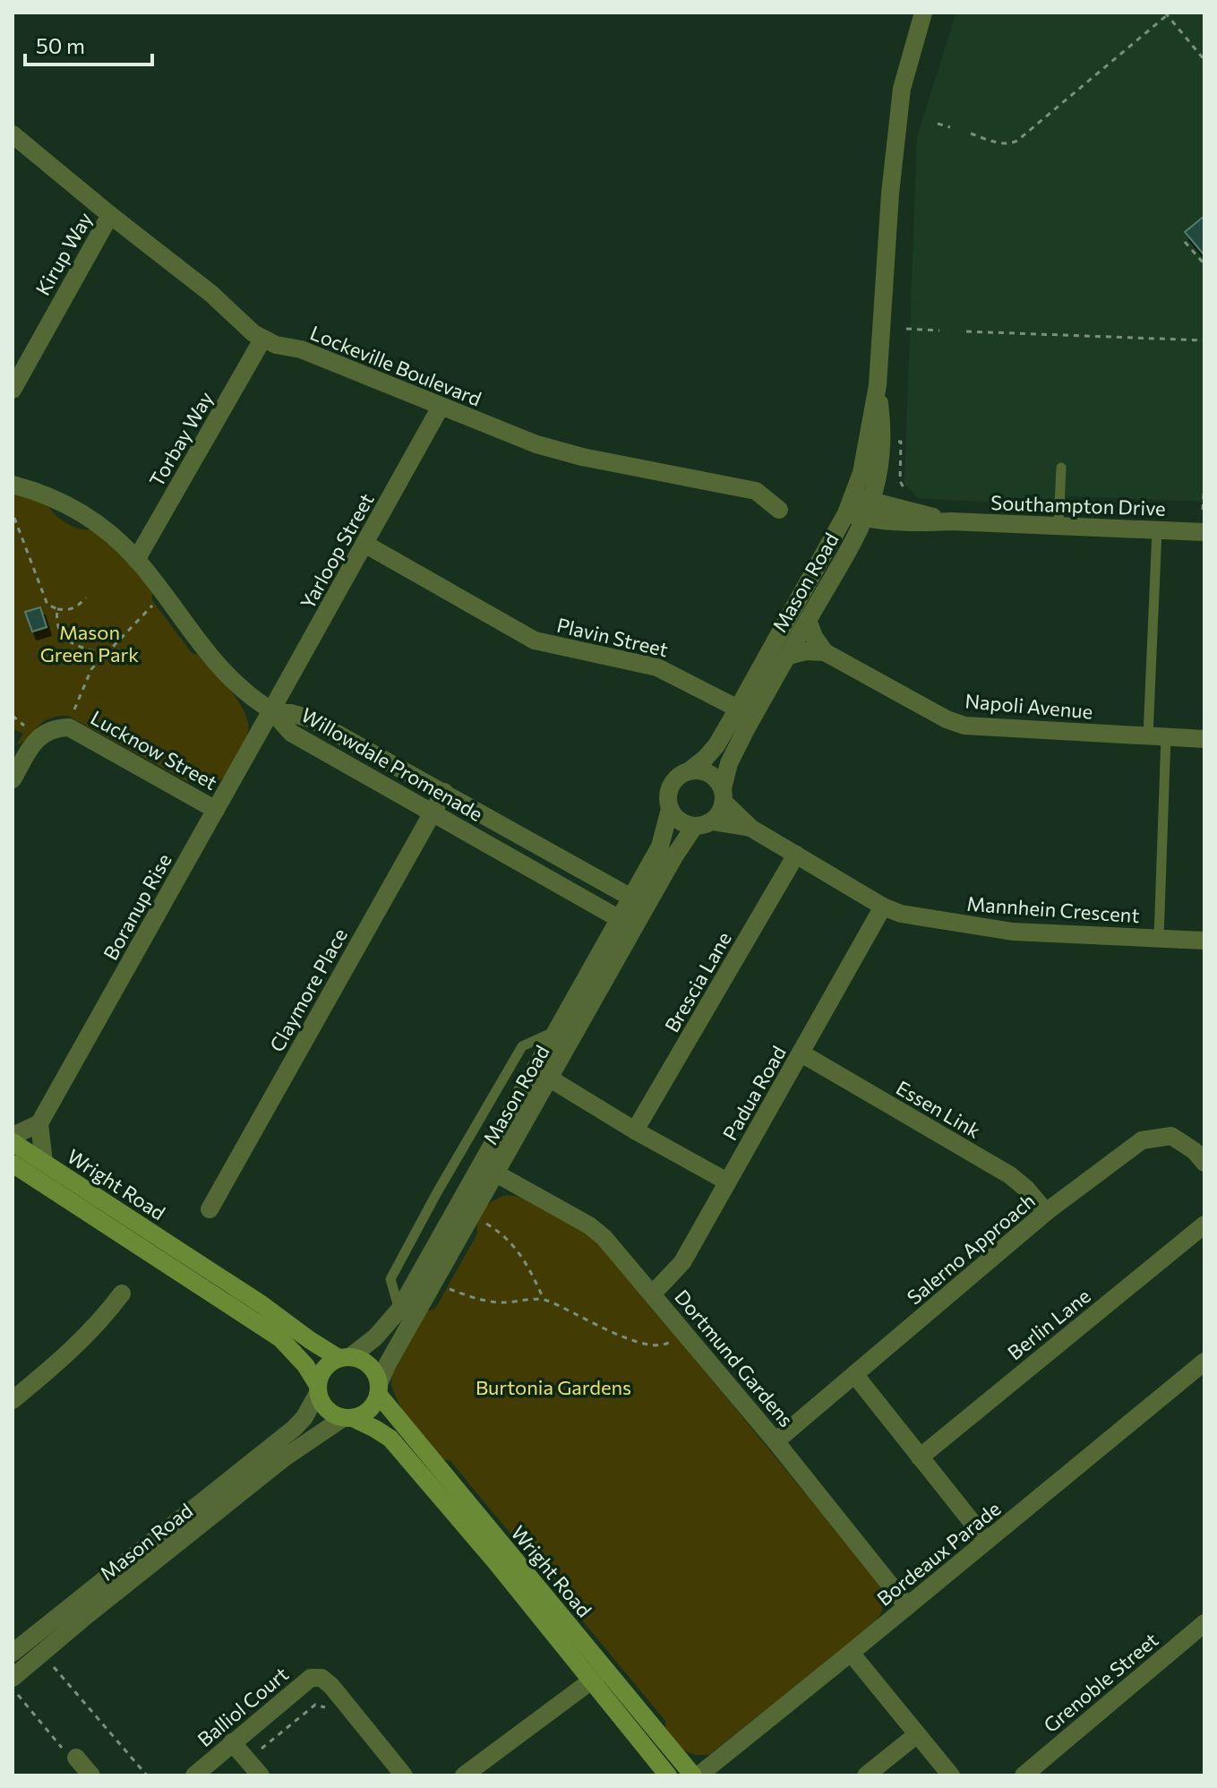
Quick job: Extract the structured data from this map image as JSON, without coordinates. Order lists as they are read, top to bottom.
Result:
{
  "streets": {
    "main road": ["Wright Road"],
    "street": [
      "Kirup Way",
      "Lockeville Boulevard",
      "Torbay Way",
      "Southampton Drive",
      "Yarloop Street",
      "Mason Road",
      "Plavin Street",
      "Napoli Avenue",
      "Lucknow Street",
      "Willowdale Promenade",
      "Boranup Rise",
      "Mannhein Crescent",
      "Brescia Lane",
      "Claymore Place",
      "Padua Road",
      "Essen Link",
      "Salerno Approach",
      "Berlin Lane",
      "Dortmund Gardens",
      "Bordeaux Parade",
      "Grenoble Street",
      "Balliol Court"
    ]
  },
  "crossings": [
    ["Kirup Way", "Lockeville Boulevard"],
    ["Lockeville Boulevard", "Torbay Way"],
    ["Lockeville Boulevard", "Yarloop Street"],
    ["Torbay Way", "Willowdale Promenade"],
    ["Southampton Drive", "Mason Road"],
    ["Yarloop Street", "Plavin Street"],
    ["Yarloop Street", "Willowdale Promenade"],
    ["Yarloop Street", "Boranup Rise"],
    ["Mason Road", "Plavin Street"],
    ["Mason Road", "Willowdale Promenade"],
    ["Mason Road", "Mannhein Crescent"],
    ["Mason Road", "Wright Road"],
    ["Mason Road", "Dortmund Gardens"],
    ["Lucknow Street", "Boranup Rise"],
    ["Willowdale Promenade", "Boranup Rise"],
    ["Willowdale Promenade", "Claymore Place"],
    ["Mannhein Crescent", "Brescia Lane"],
    ["Mannhein Crescent", "Padua Road"],
    ["Padua Road", "Essen Link"],
    ["Padua Road", "Dortmund Gardens"],
    ["Essen Link", "Salerno Approach"],
    ["Wright Road", "Bordeaux Parade"],
    ["Salerno Approach", "Dortmund Gardens"],
    ["Dortmund Gardens", "Bordeaux Parade"]
  ],
  "parks": ["Mason Green Park", "Burtonia Gardens"],
  "scale_bar": "50 m"
}
